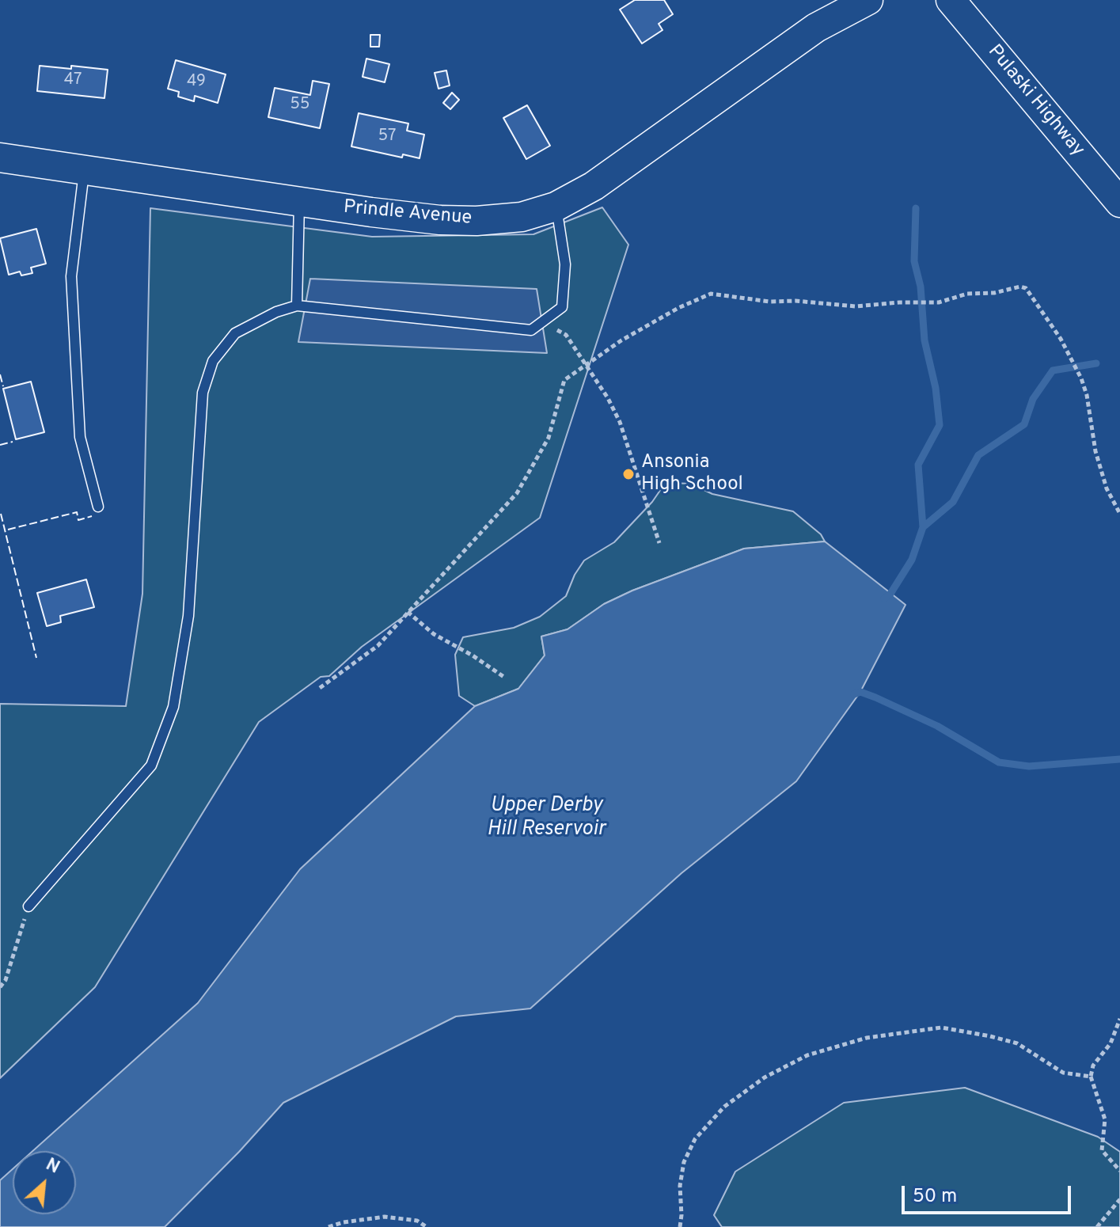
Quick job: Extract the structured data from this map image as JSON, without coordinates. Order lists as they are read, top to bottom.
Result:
{
  "streets": {
    "main road": ["Pulaski Highway", "Prindle Avenue"]
  },
  "water": ["Upper Derby Hill Reservoir"],
  "places": ["Ansonia High School"],
  "house_numbers": [
    "47",
    "49",
    "55",
    "57"
  ],
  "scale_bar": "50 m",
  "north": "top right"
}
